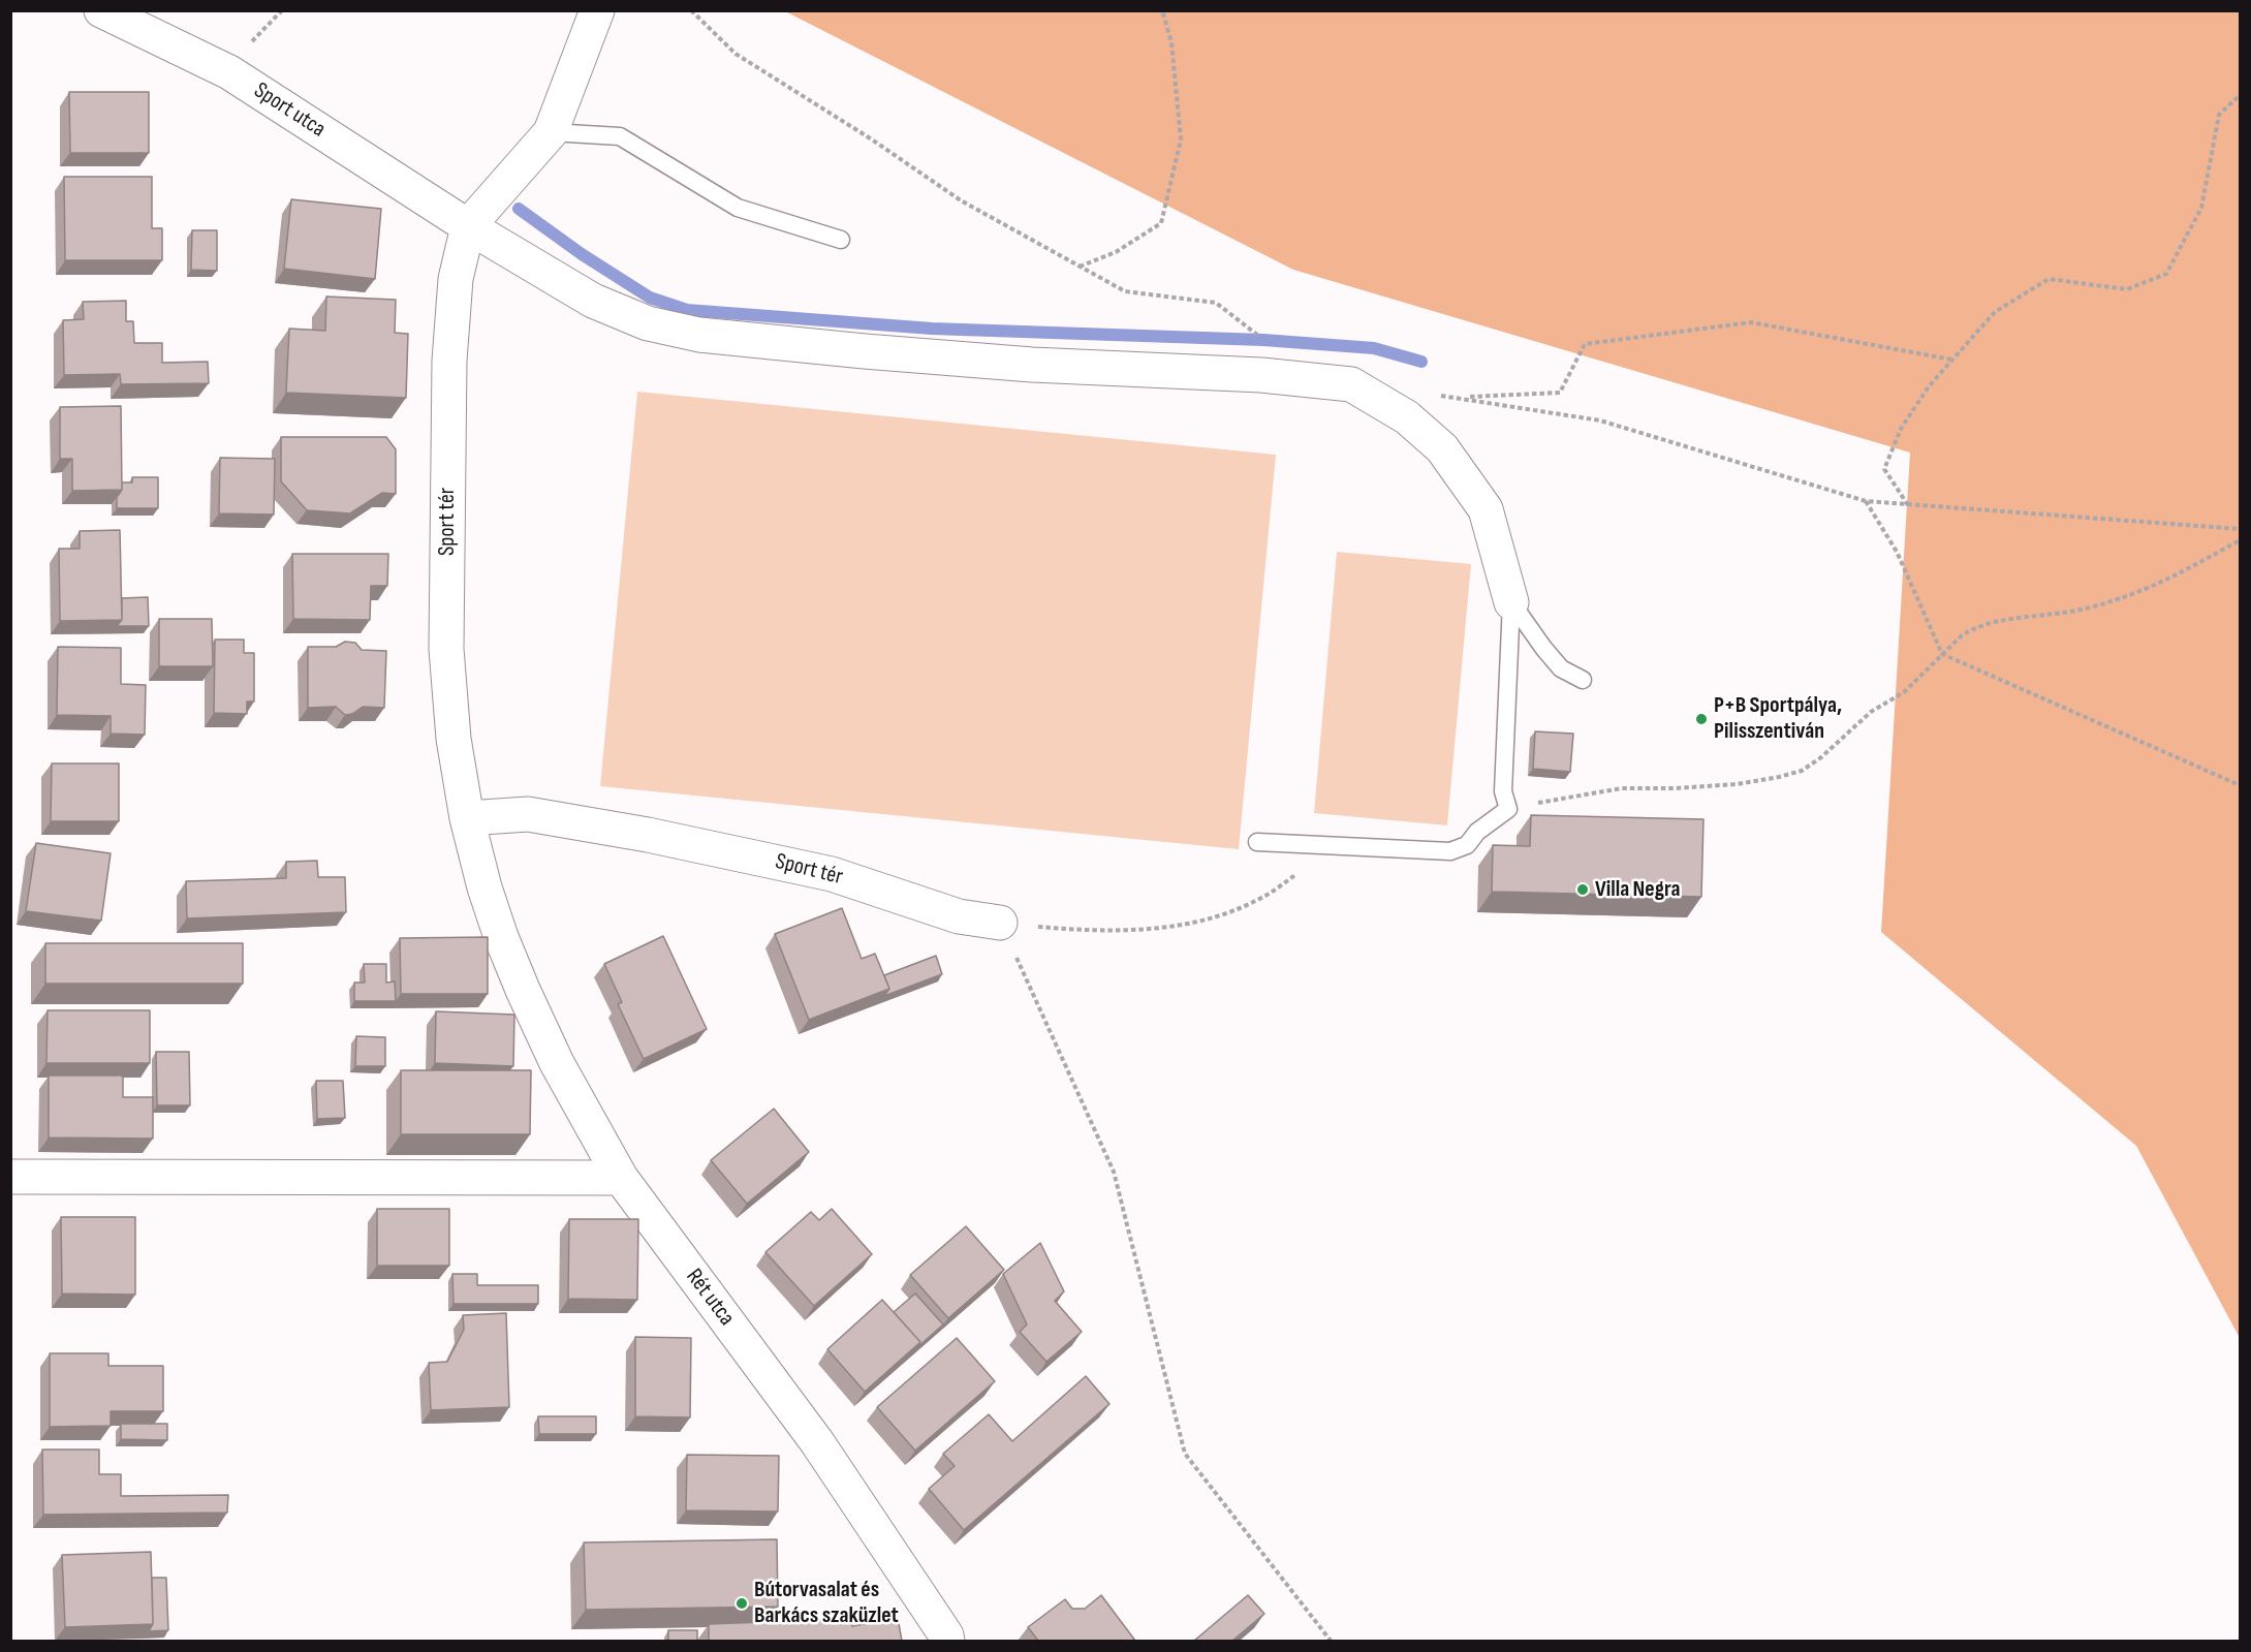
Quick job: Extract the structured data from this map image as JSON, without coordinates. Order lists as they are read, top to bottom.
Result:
{
  "streets": {
    "street": ["Sport utca", "Sport tér", "Rét utca"]
  },
  "crossings": [
    ["Sport utca", "Sport tér"],
    ["Sport tér", "Rét utca"]
  ],
  "places": ["P+B Sportpálya, Pilisszentiván", "Villa Negra", "Bútorvasalat és Barkács szaküzlet"]
}
